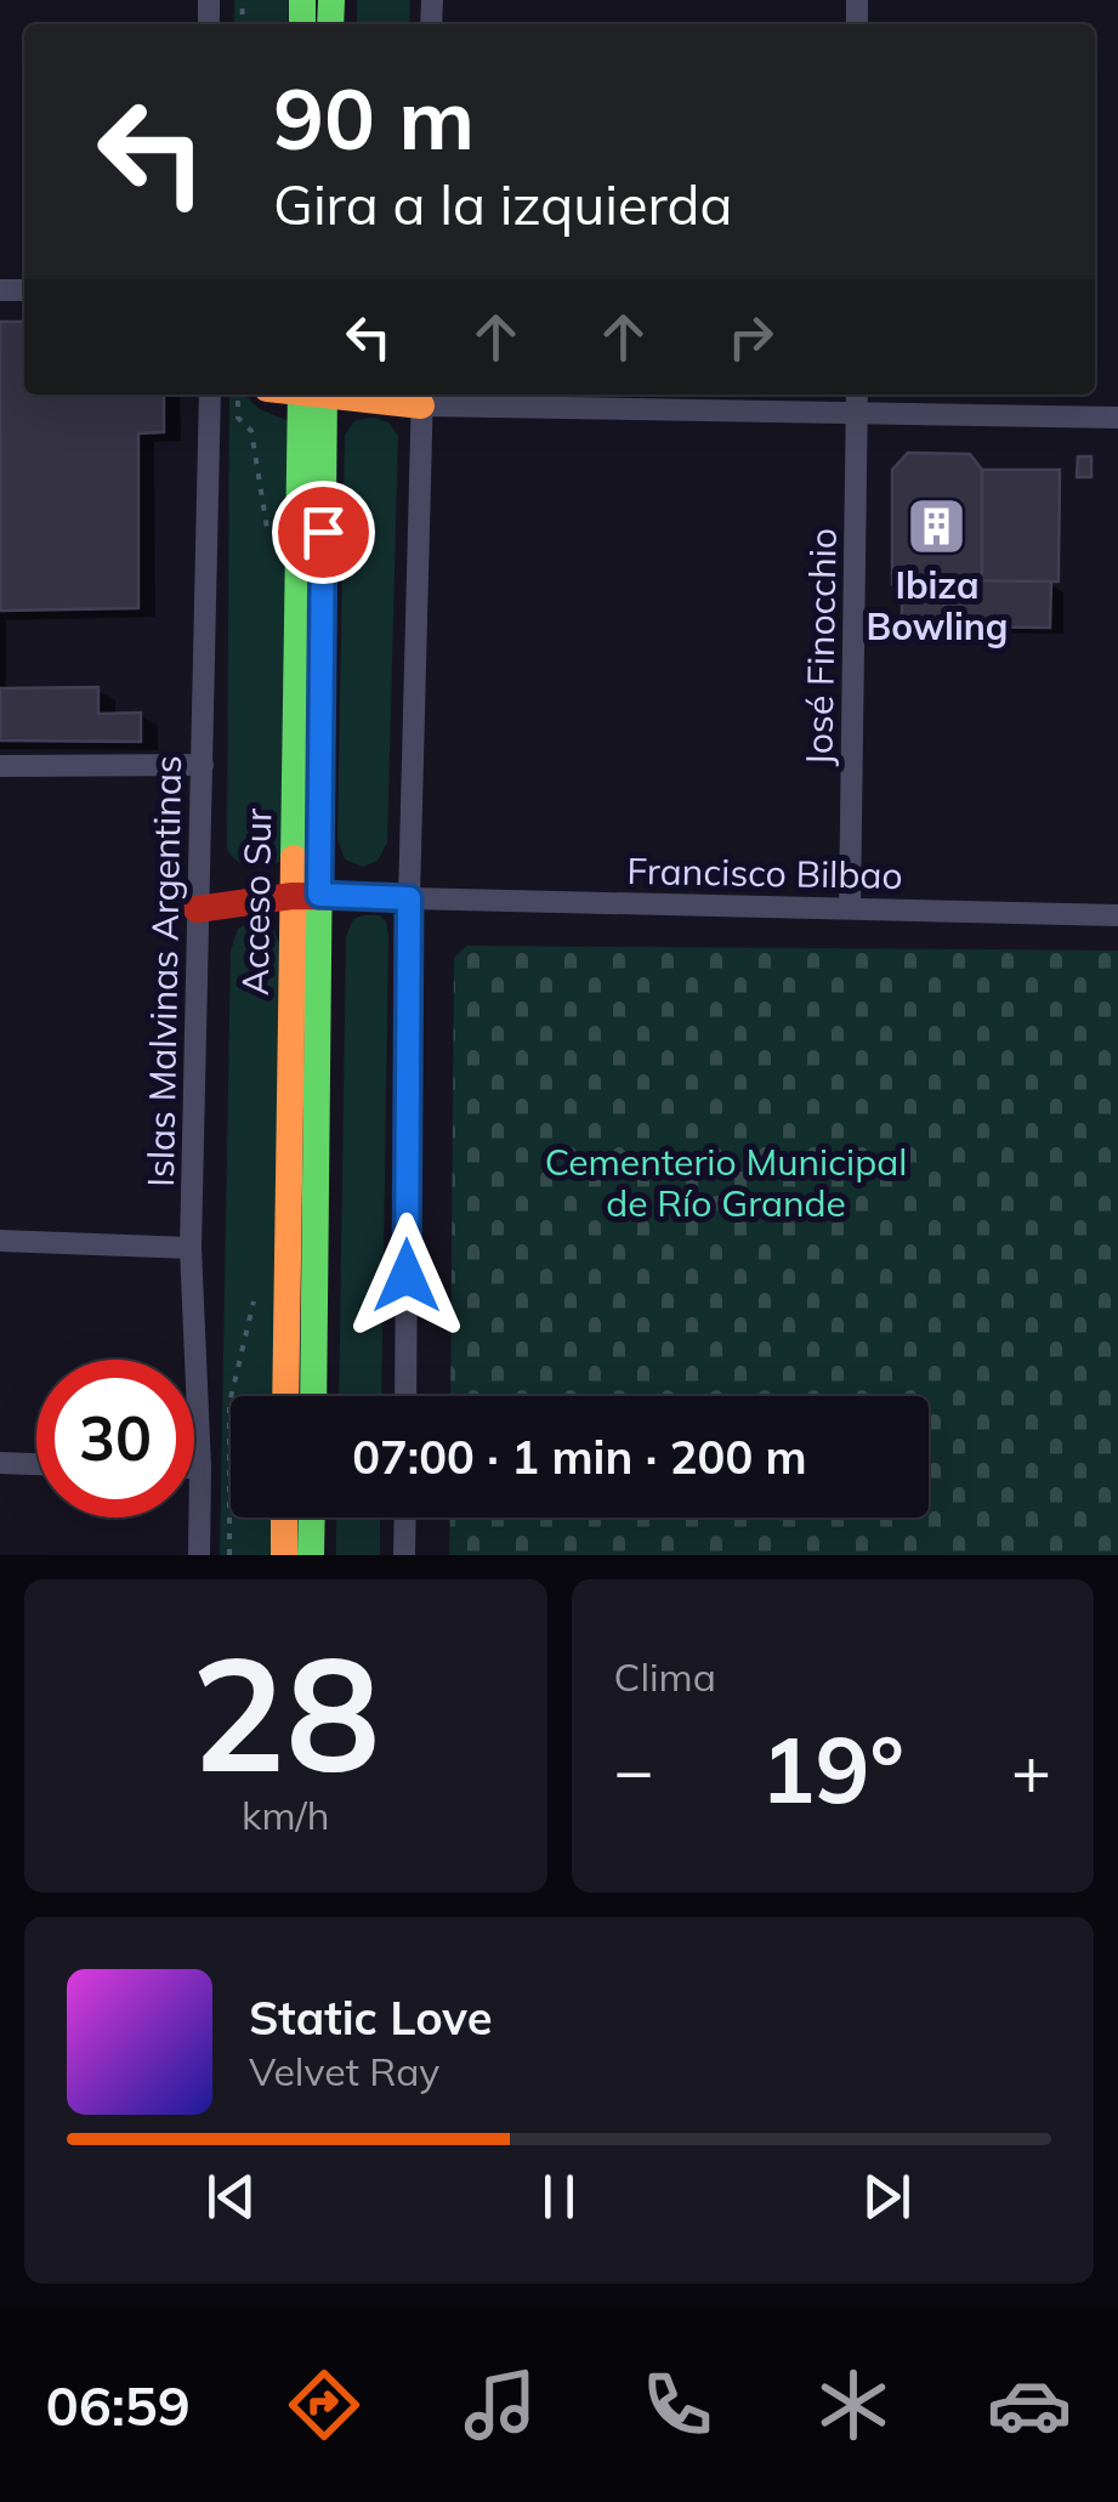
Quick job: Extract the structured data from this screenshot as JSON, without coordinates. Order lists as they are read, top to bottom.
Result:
{
  "streets": {
    "main road": ["Acceso Sur"],
    "street": ["José Finocchio", "Francisco Bilbao", "Islas Malvinas Argentinas"]
  },
  "crossings": [
    ["José Finocchio", "Francisco Bilbao"]
  ],
  "parks": ["Cementerio Municipal de Río Grande"],
  "places": {
    "building": ["Ibiza Bowling"]
  },
  "page": {
    "turn": ["90 m", "Gira a la izquierda"],
    "limit": "30",
    "trip": "07:00 · 1 min · 200 m",
    "tile": [
      ["28", "km/h"],
      "Clima"
    ],
    "heat": ["−", "19°", "+"],
    "song": ["Static Love", "Velvet Ray"],
    "tabs": "06:59"
  }
}
